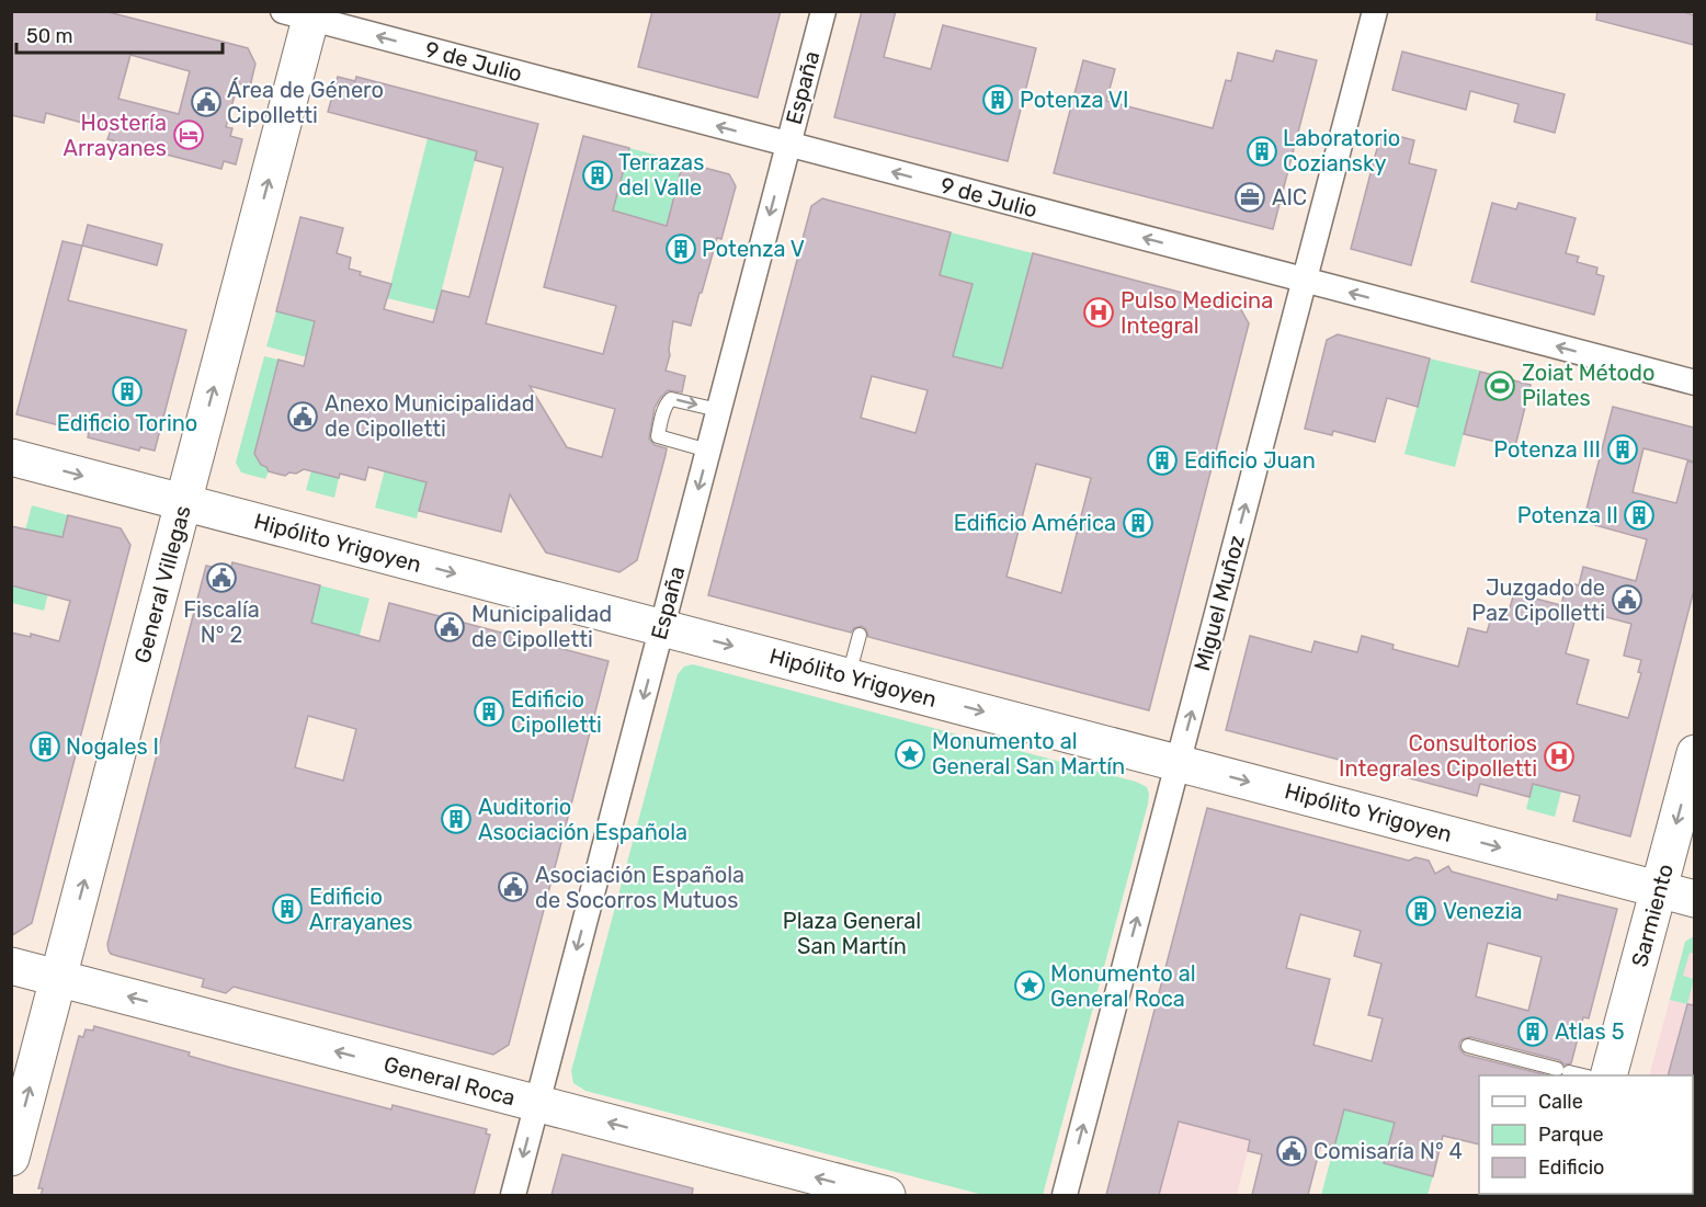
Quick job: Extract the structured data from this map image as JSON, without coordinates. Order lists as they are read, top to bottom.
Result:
{
  "streets": {
    "street": [
      "9 de Julio",
      "España",
      "Hipólito Yrigoyen",
      "General Villegas",
      "Miguel Muñoz",
      "Sarmiento",
      "General Roca"
    ]
  },
  "crossings": [
    ["9 de Julio", "España"],
    ["9 de Julio", "General Villegas"],
    ["9 de Julio", "Miguel Muñoz"],
    ["España", "Hipólito Yrigoyen"],
    ["España", "General Roca"],
    ["Hipólito Yrigoyen", "General Villegas"],
    ["Hipólito Yrigoyen", "Miguel Muñoz"],
    ["Hipólito Yrigoyen", "Sarmiento"],
    ["General Villegas", "General Roca"]
  ],
  "one_way": [
    "9 de Julio",
    "España",
    "Hipólito Yrigoyen",
    "General Villegas",
    "Miguel Muñoz",
    "Sarmiento",
    "General Roca"
  ],
  "parks": ["Plaza General San Martín"],
  "places": {
    "building": [
      "Potenza VI",
      "Laboratorio Coziansky",
      "Terrazas del Valle",
      "Potenza V",
      "Edificio Torino",
      "Potenza III",
      "Edificio Juan",
      "Potenza II",
      "Edificio América",
      "Edificio Cipolletti",
      "Nogales I",
      "Auditorio Asociación Española",
      "Edificio Arrayanes",
      "Venezia",
      "Atlas 5"
    ],
    "public building": [
      "Área de Género Cipolletti",
      "Anexo Municipalidad de Cipolletti",
      "Fiscalía N° 2",
      "Juzgado de Paz Cipolletti",
      "Municipalidad de Cipolletti",
      "Asociación Española de Socorros Mutuos",
      "Comisaría N° 4"
    ],
    "hotel": ["Hostería Arrayanes"],
    "office": ["AIC"],
    "hospital": ["Pulso Medicina Integral", "Consultorios Integrales Cipolletti"],
    "sports": ["Zoiat Método Pilates"],
    "place": ["Monumento al General San Martín", "Monumento al General Roca"]
  },
  "legend": ["Calle", "Parque", "Edificio"],
  "scale_bar": "50 m"
}
